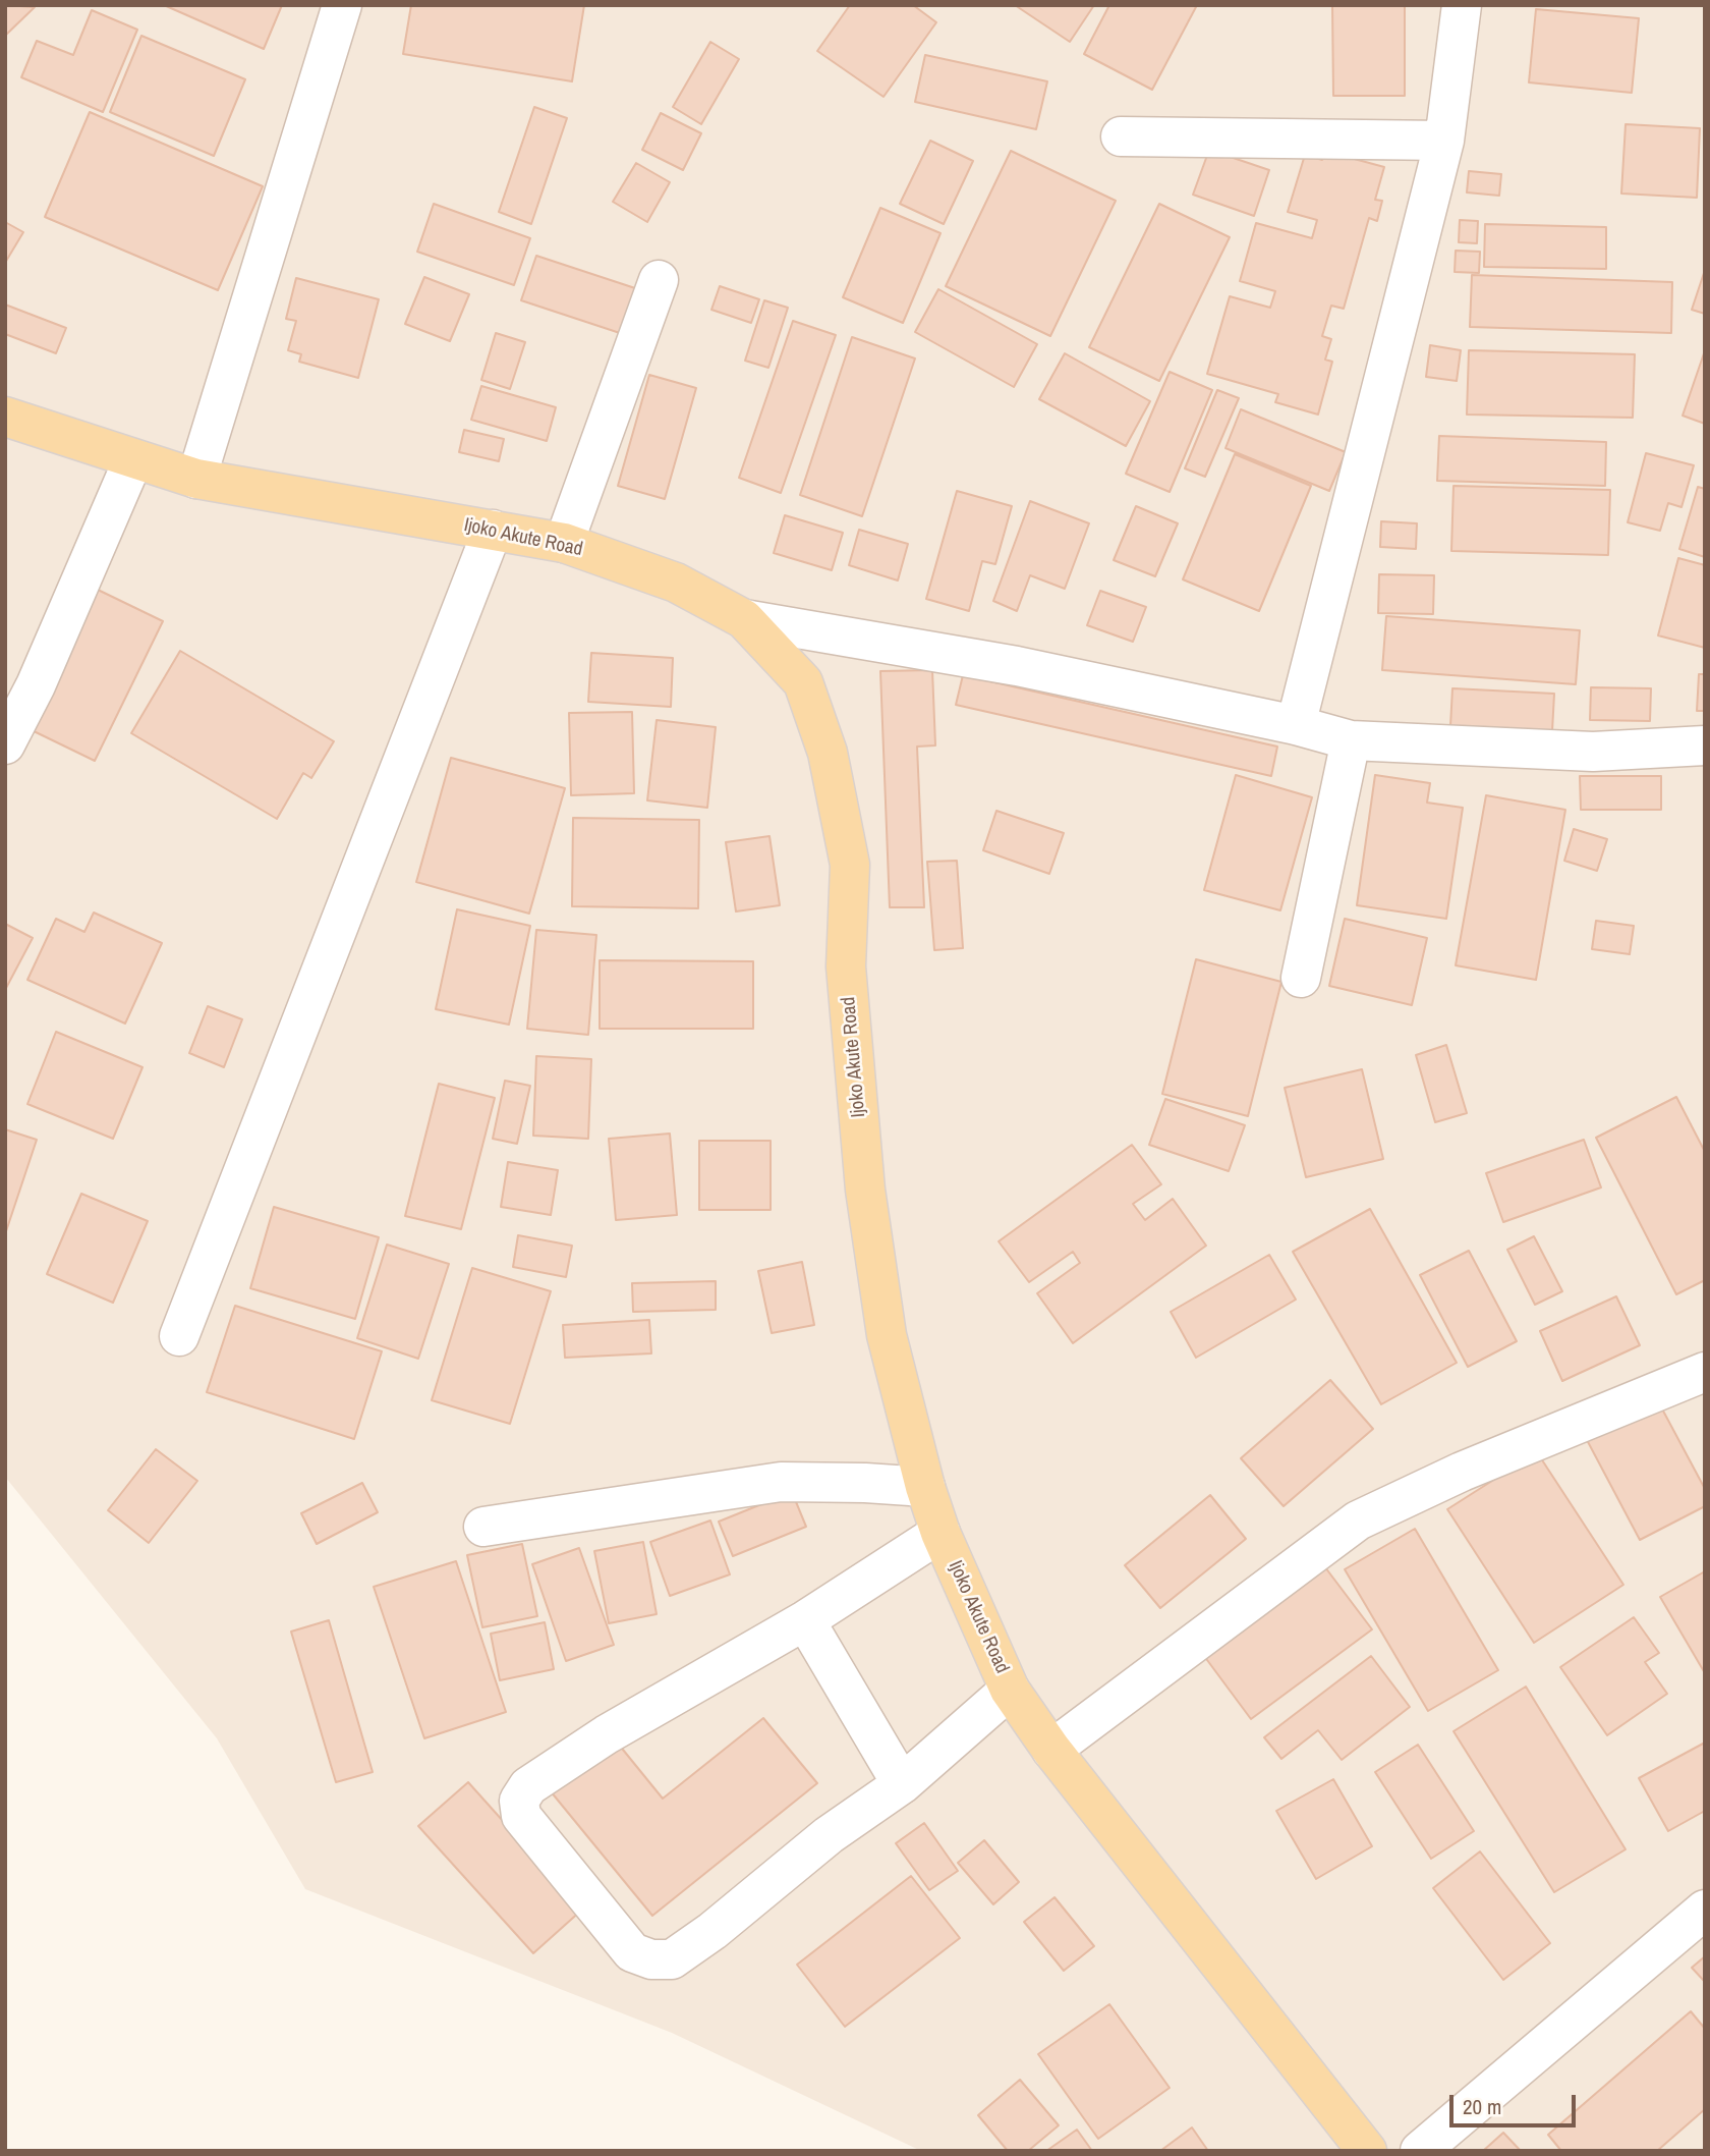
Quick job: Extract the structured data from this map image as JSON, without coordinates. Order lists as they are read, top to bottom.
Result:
{
  "streets": {
    "main road": ["Ijoko Akute Road"]
  },
  "scale_bar": "20 m"
}
